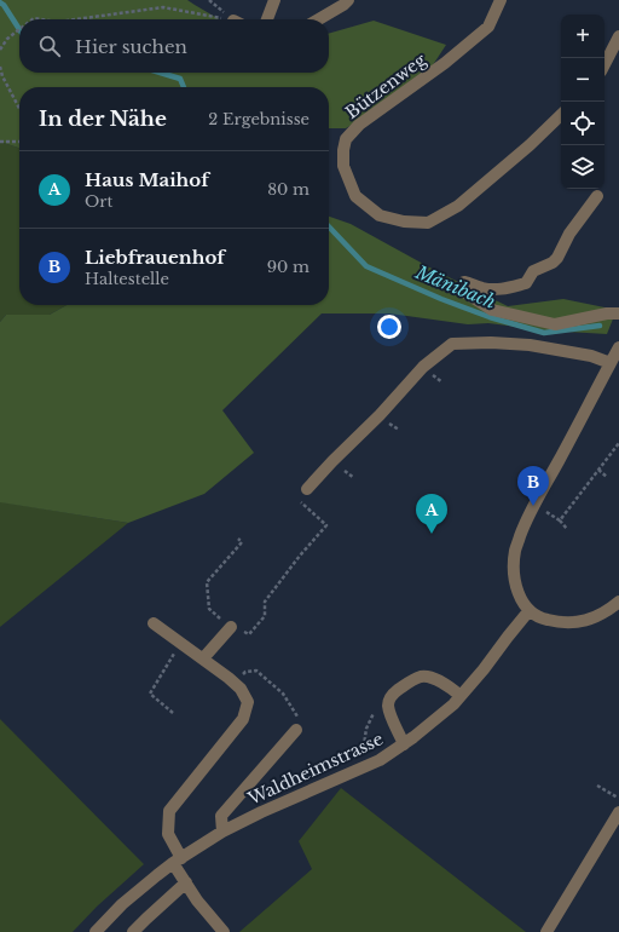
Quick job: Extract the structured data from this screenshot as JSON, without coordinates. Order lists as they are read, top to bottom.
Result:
{
  "streets": {
    "street": ["Bützenweg", "Waldheimstrasse"]
  },
  "water": ["Mänibach"],
  "page": {
    "map_buttons": ["+", "−"],
    "search": "Hier suchen",
    "heading": ["In der Nähe", "2 Ergebnisse"],
    "list": [
      {
        "mark": "A",
        "name": "Haus Maihof",
        "note": "Ort",
        "value": "80 m"
      },
      {
        "mark": "B",
        "name": "Liebfrauenhof",
        "note": "Haltestelle",
        "value": "90 m"
      }
    ],
    "pins": ["B", "A"]
  }
}
